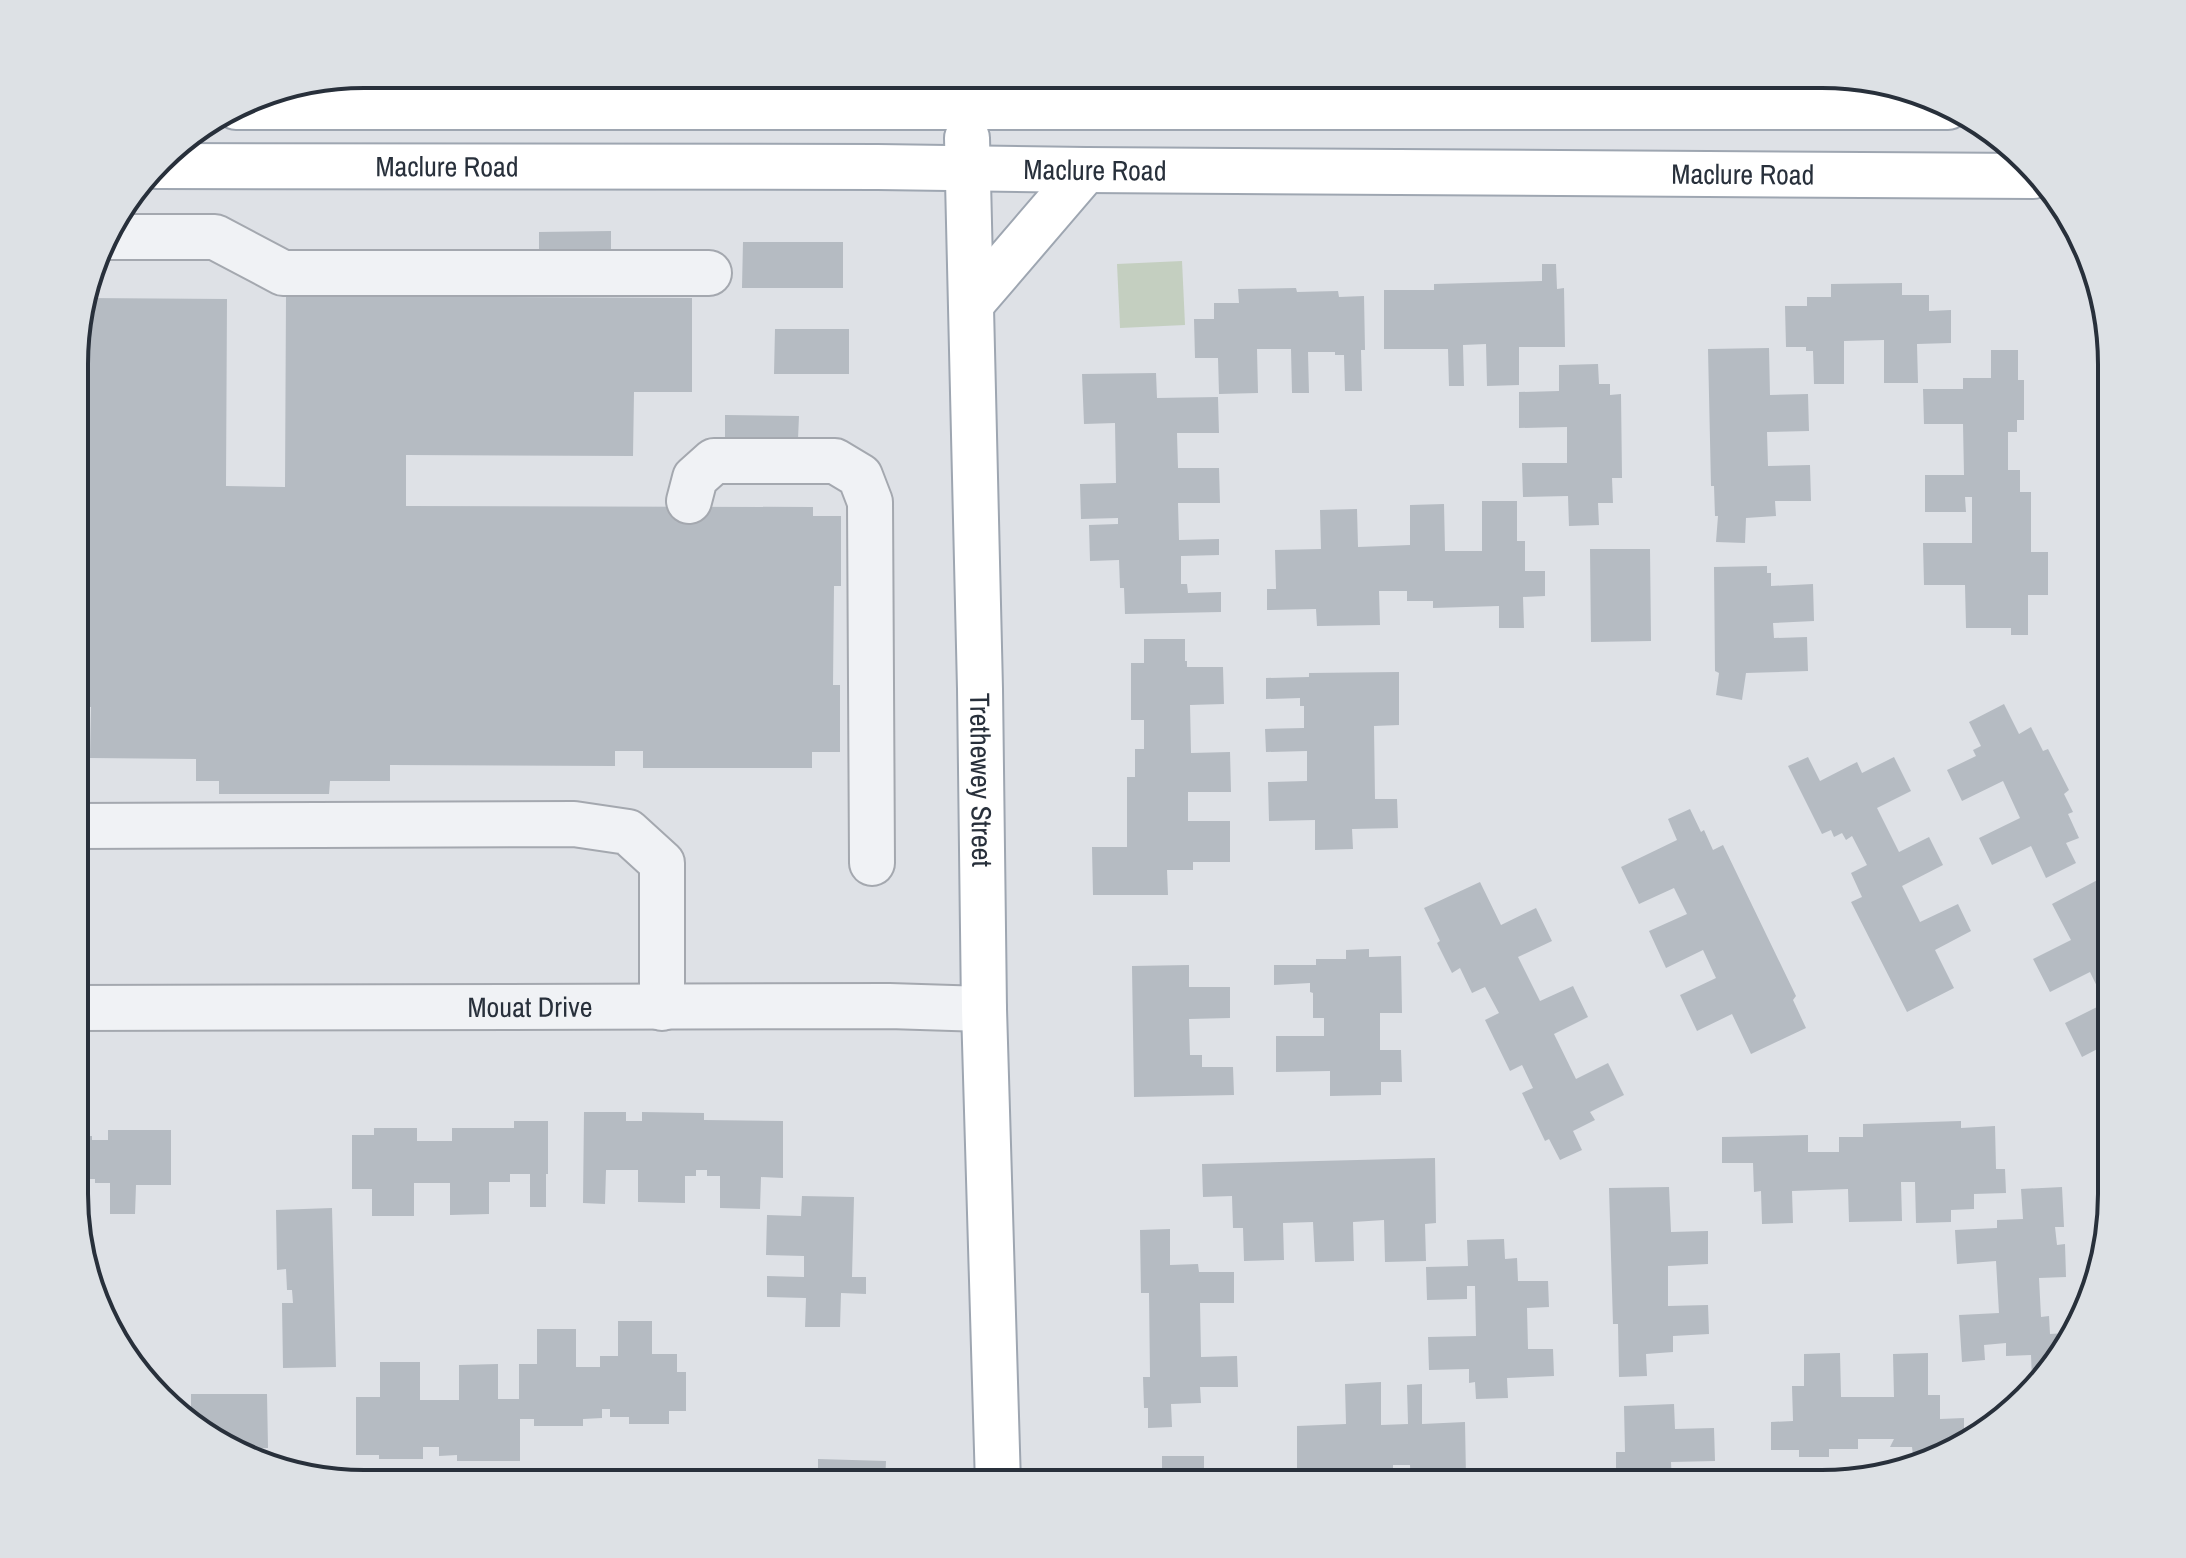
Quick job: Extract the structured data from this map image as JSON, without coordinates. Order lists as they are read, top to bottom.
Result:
{
  "streets": {
    "main road": ["Maclure Road", "Trethewey Street"],
    "street": ["Mouat Drive"]
  },
  "crossings": [
    ["Maclure Road", "Trethewey Street"],
    ["Trethewey Street", "Mouat Drive"]
  ]
}
